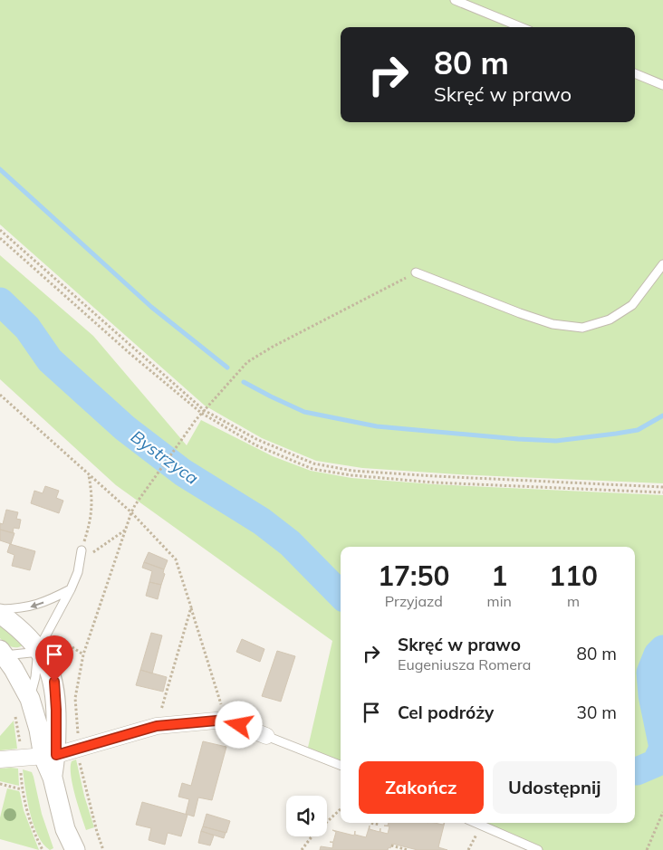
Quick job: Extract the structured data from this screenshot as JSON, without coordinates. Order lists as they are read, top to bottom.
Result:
{
  "water": ["Bystrzyca"],
  "page": {
    "turn": ["80 m", "Skręć w prawo"],
    "eta": [
      "17:50",
      "Przyjazd",
      "1",
      "min",
      "110",
      "m"
    ],
    "list": [
      {
        "name": "Skręć w prawo",
        "note": "Eugeniusza Romera",
        "value": "80 m"
      },
      {
        "name": "Cel podróży",
        "value": "30 m"
      }
    ],
    "buttons": ["Zakończ", "Udostępnij"]
  }
}
